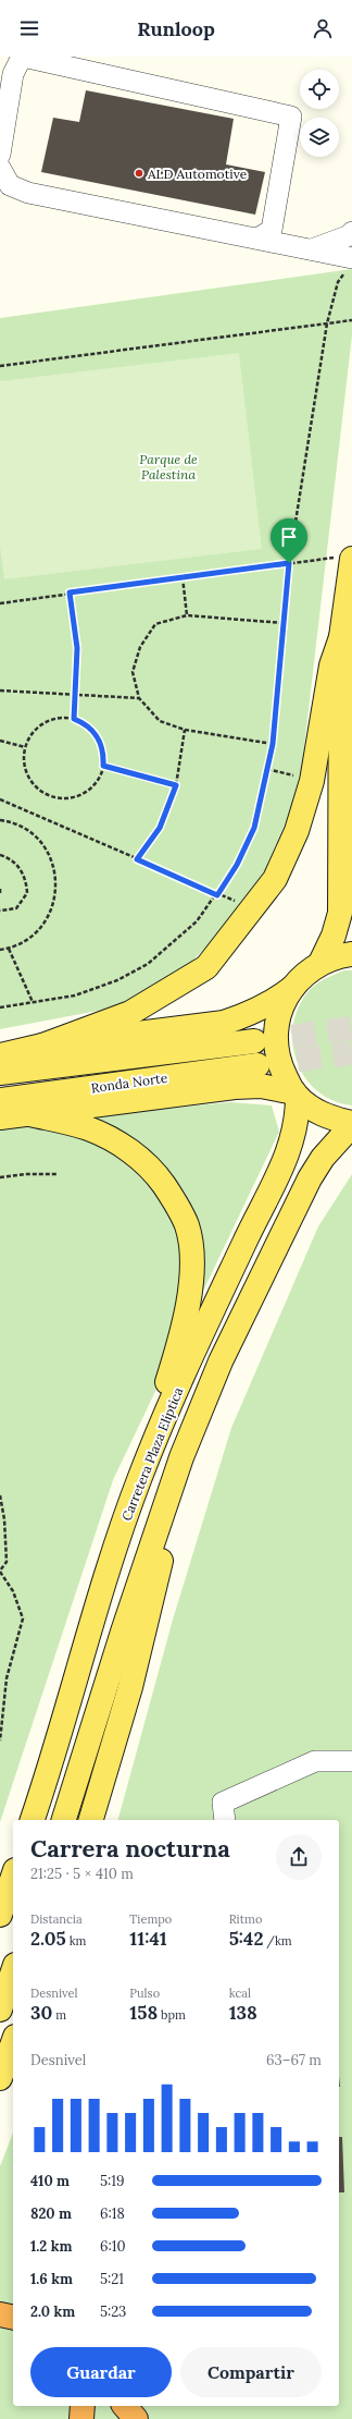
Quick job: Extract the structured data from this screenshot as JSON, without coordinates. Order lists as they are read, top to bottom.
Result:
{
  "streets": {
    "main road": ["Ronda Norte", "Carretera Plaza Elíptica"]
  },
  "parks": ["Parque de Palestina"],
  "places": ["ALD Automotive"],
  "page": {
    "header": "Runloop",
    "heading": ["Carrera nocturna", "21:25 · 5 × 410 m"],
    "stats": [
      ["Distancia", "2.05 km"],
      ["Tiempo", "11:41"],
      ["Ritmo", "5:42 /km"],
      ["Desnivel", "30 m"],
      ["Pulso", "158 bpm"],
      ["kcal", "138"]
    ],
    "chart": ["Desnivel", "63–67 m"],
    "list": [
      {
        "name": "410 m",
        "note": "5:19"
      },
      {
        "name": "820 m",
        "note": "6:18"
      },
      {
        "name": "1.2 km",
        "note": "6:10"
      },
      {
        "name": "1.6 km",
        "note": "5:21"
      },
      {
        "name": "2.0 km",
        "note": "5:23"
      }
    ],
    "buttons": ["Guardar", "Compartir"]
  }
}
